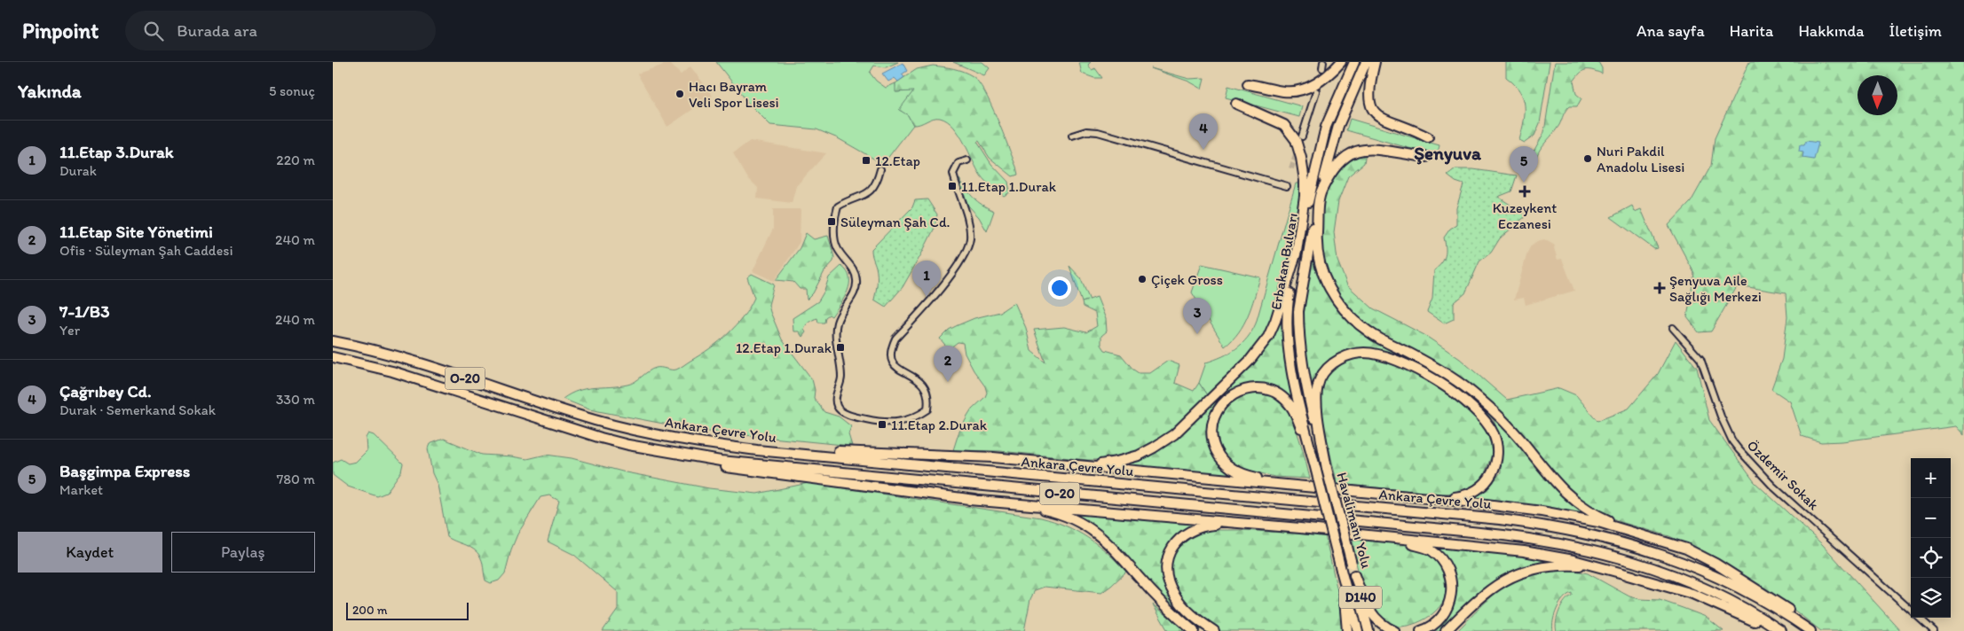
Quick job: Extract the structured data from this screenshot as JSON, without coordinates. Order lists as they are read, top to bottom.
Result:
{
  "streets": {
    "highway": [
      "Erbakan Bulvarı",
      "O-20",
      "Ankara Çevre Yolu",
      "Havalimanı Yolu",
      "D140"
    ],
    "street": ["Özdemir Sokak"]
  },
  "crossings": [
    ["Erbakan Bulvarı", "Havalimanı Yolu"]
  ],
  "districts": ["Şenyuva"],
  "places": {
    "other": ["Hacı Bayram Veli Spor Lisesi", "Nuri Pakdil Anadolu Lisesi", "Çiçek Gross"],
    "transit": [
      "12.Etap",
      "11.Etap 1.Durak",
      "Süleyman Şah Cd.",
      "12.Etap 1.Durak",
      "11.Etap 2.Durak"
    ],
    "health": ["Kuzeykent Eczanesi", "Şenyuva Aile Sağlığı Merkezi"]
  },
  "scale_bar": "200 m",
  "north": "bottom",
  "page": {
    "header": "Pinpoint",
    "search": "Burada ara",
    "nav": [
      "Ana sayfa",
      "Harita",
      "Hakkında",
      "İletişim"
    ],
    "heading": ["Yakında", "5 sonuç"],
    "pins": [
      "4",
      "5",
      "1",
      "3",
      "2"
    ],
    "list": [
      {
        "mark": "1",
        "name": "11.Etap 3.Durak",
        "note": "Durak",
        "value": "220 m"
      },
      {
        "mark": "2",
        "name": "11.Etap Site Yönetimi",
        "note": "Ofis · Süleyman Şah Caddesi",
        "value": "240 m"
      },
      {
        "mark": "3",
        "name": "7-1/B3",
        "note": "Yer",
        "value": "240 m"
      },
      {
        "mark": "4",
        "name": "Çağrıbey Cd.",
        "note": "Durak · Semerkand Sokak",
        "value": "330 m"
      },
      {
        "mark": "5",
        "name": "Başgimpa Express",
        "note": "Market",
        "value": "780 m"
      }
    ],
    "map_buttons": ["+", "−"],
    "buttons": ["Kaydet", "Paylaş"],
    "scale": "200 m"
  }
}
